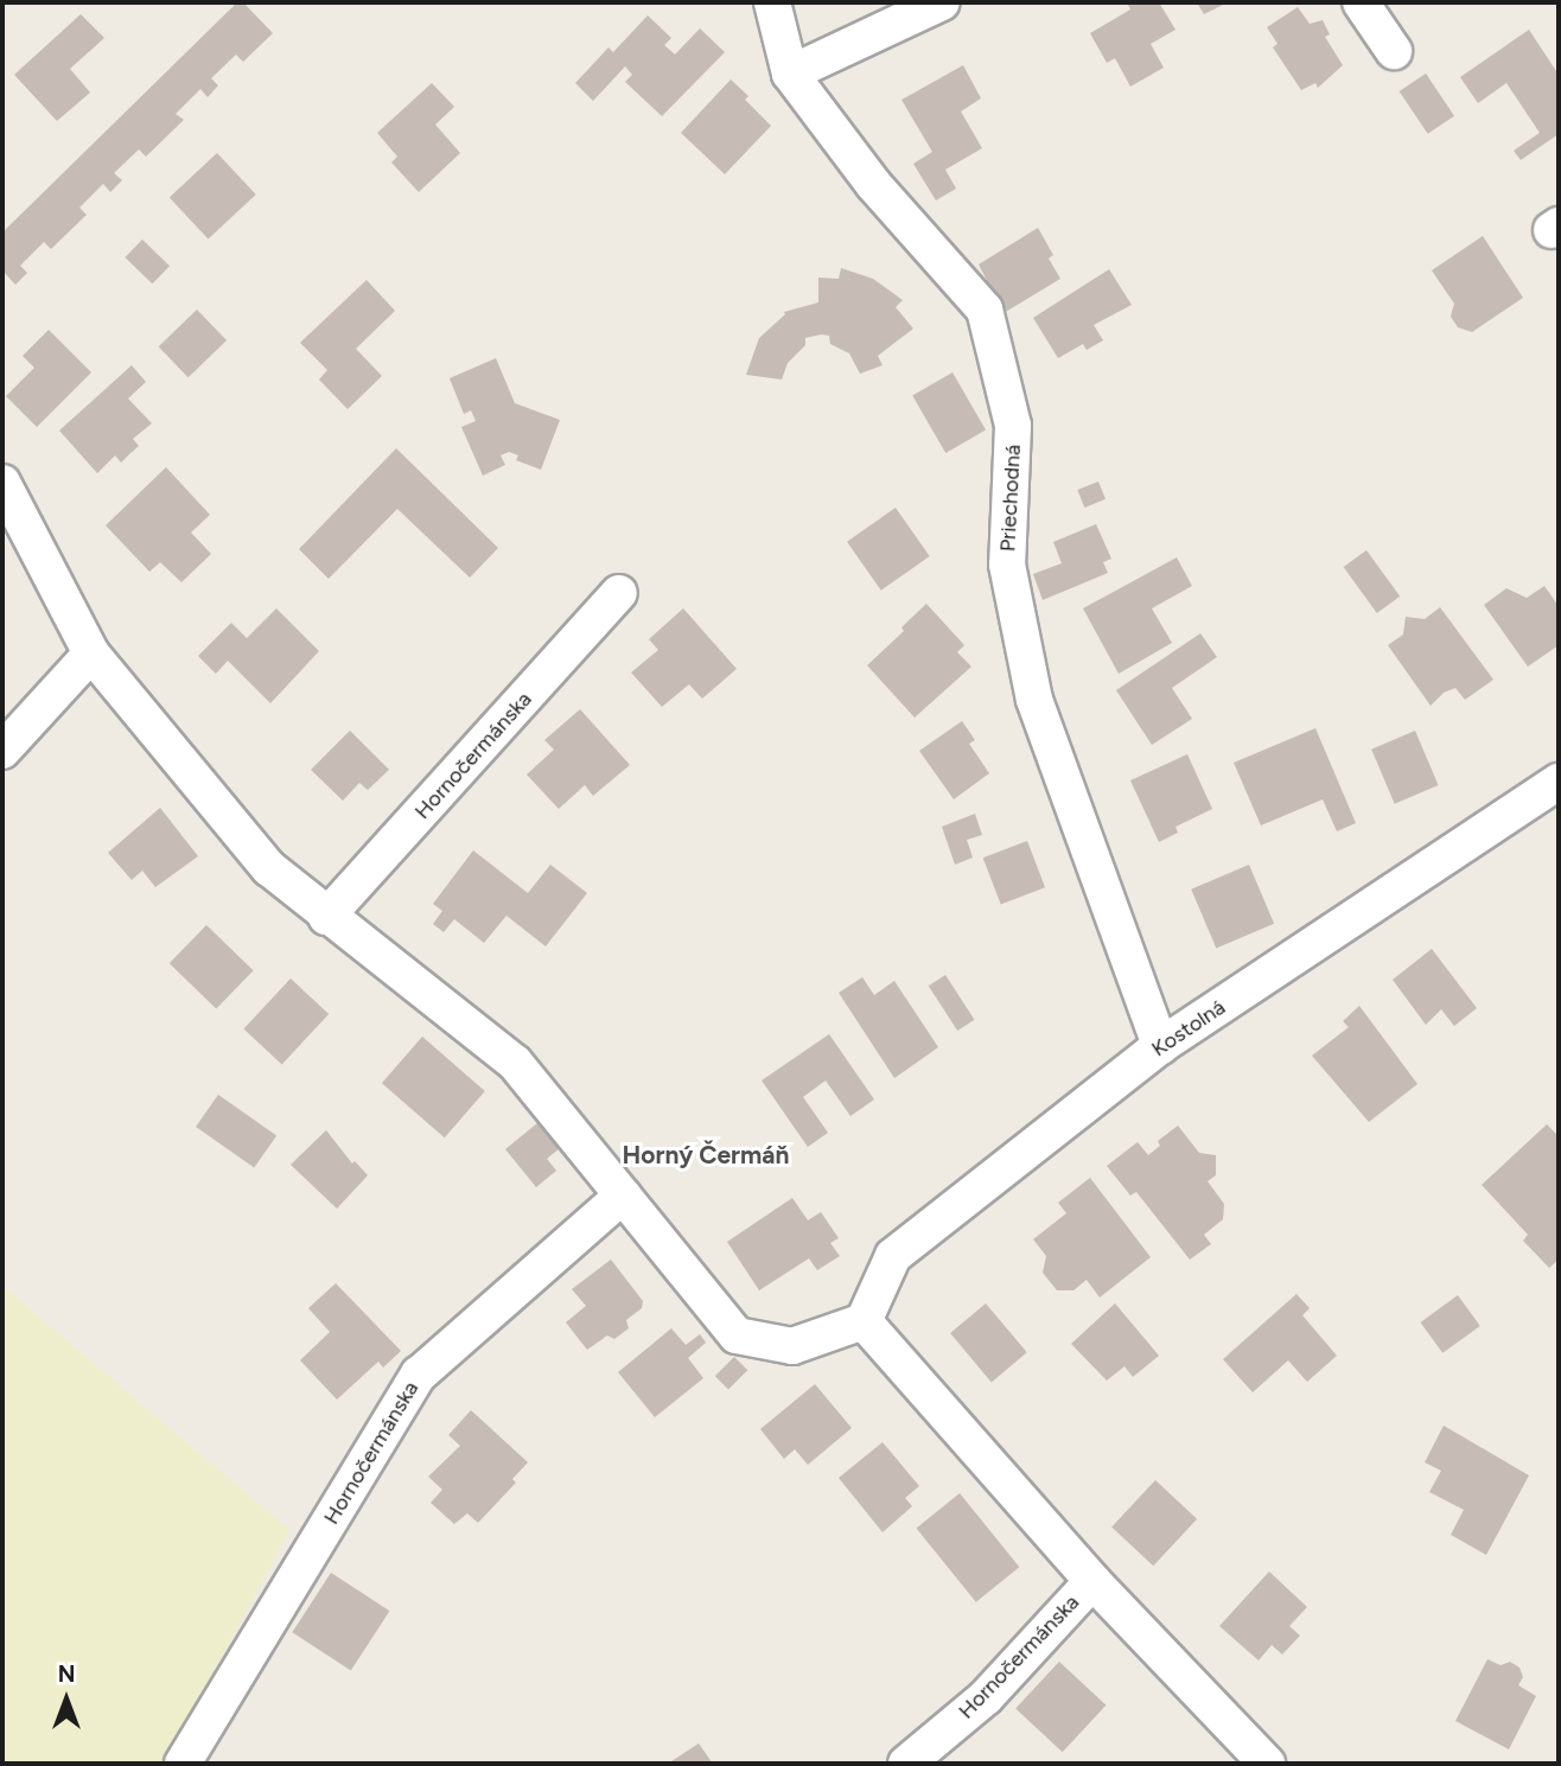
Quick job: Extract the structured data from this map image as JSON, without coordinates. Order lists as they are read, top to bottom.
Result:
{
  "streets": {
    "street": ["Priechodná", "Hornočermánska", "Kostolná"]
  },
  "crossings": [
    ["Priechodná", "Kostolná"],
    ["Hornočermánska", "Kostolná"]
  ],
  "districts": ["Horný Čermáň"],
  "north": "top"
}
